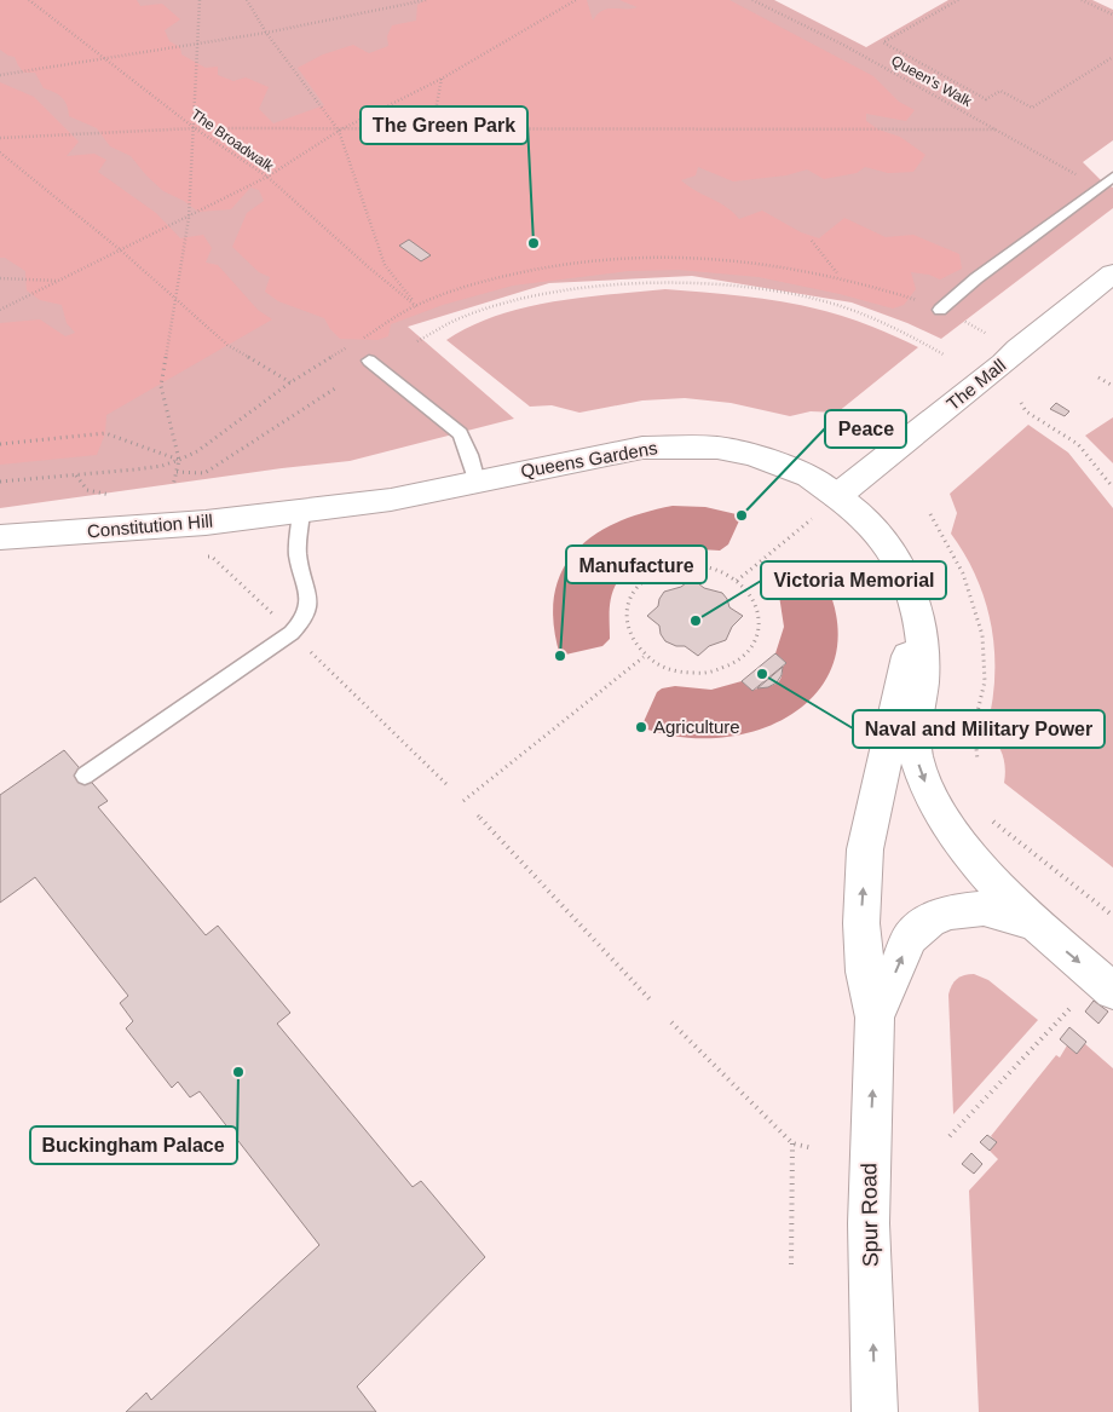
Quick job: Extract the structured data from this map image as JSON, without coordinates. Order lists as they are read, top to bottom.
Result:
{
  "streets": {
    "street": [
      "The Mall",
      "Queens Gardens",
      "Constitution Hill",
      "Spur Road"
    ],
    "path": ["Queen's Walk", "The Broadwalk"]
  },
  "crossings": [
    ["The Mall", "Queens Gardens"],
    ["Queens Gardens", "Constitution Hill"]
  ],
  "one_way": ["Spur Road"],
  "places": [
    "The Green Park",
    "Peace",
    "Victoria Memorial",
    "Manufacture",
    "Naval and Military Power",
    "Agriculture",
    "Buckingham Palace"
  ]
}
